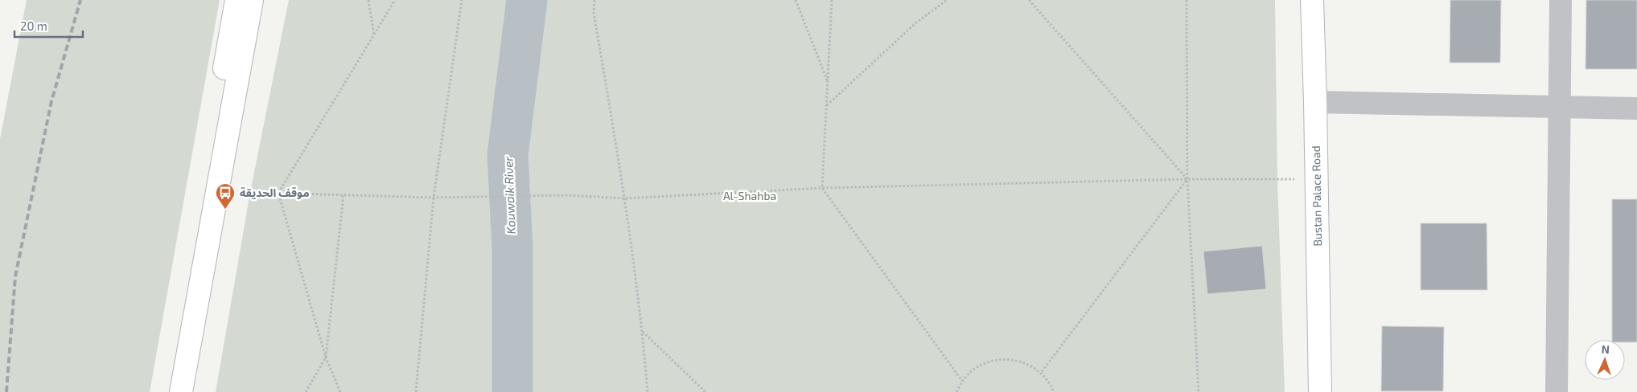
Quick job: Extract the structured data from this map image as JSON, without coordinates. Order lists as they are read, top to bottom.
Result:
{
  "streets": {
    "main road": ["Bustan Palace Road"]
  },
  "water": ["Kouwaik River"],
  "parks": ["Al-Shahba"],
  "places": {
    "bus stop": ["موقف الحديقة"]
  },
  "scale_bar": "20 m",
  "north": "top"
}
